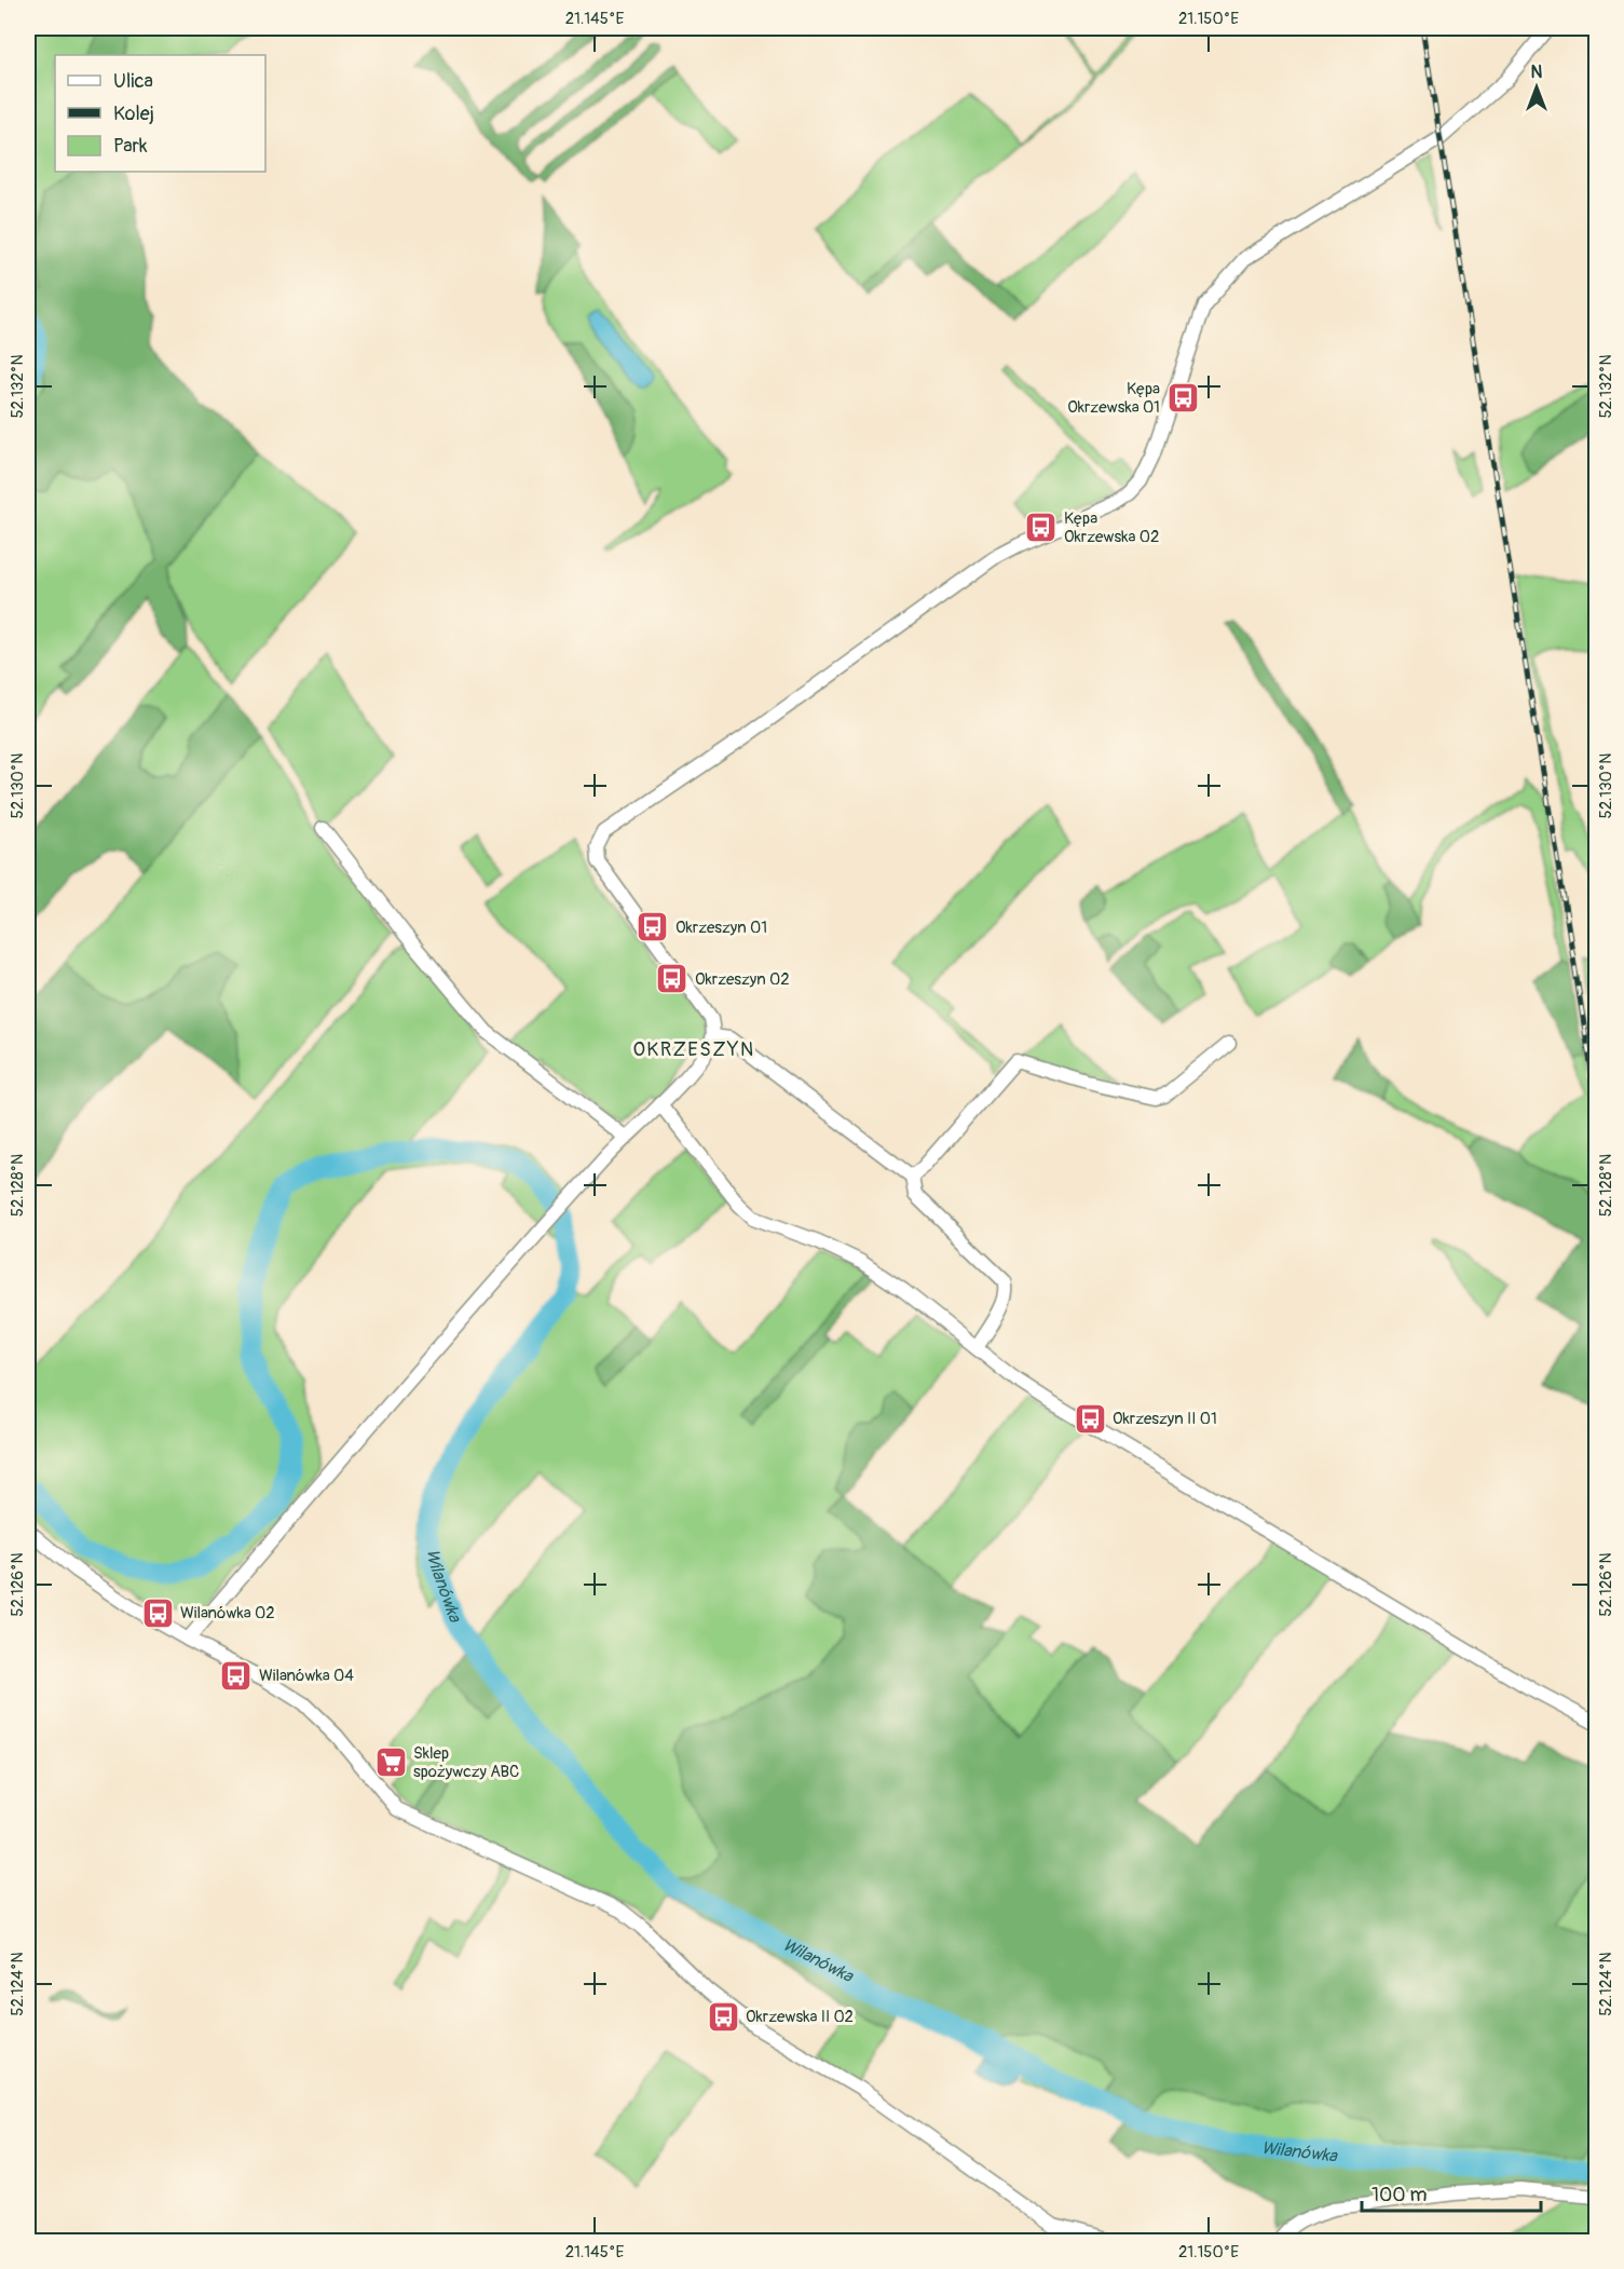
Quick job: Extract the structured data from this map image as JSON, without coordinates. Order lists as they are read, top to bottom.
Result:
{
  "districts": ["OKRZESZYN"],
  "water": ["Wilanówka"],
  "places": {
    "bus stop": [
      "Kępa Okrzewska 01",
      "Kępa Okrzewska 02",
      "Okrzeszyn 01",
      "Okrzeszyn 02",
      "Okrzeszyn II 01",
      "Wilanówka 02",
      "Wilanówka 04",
      "Okrzewska II 02"
    ],
    "supermarket": ["Sklep spożywczy ABC"]
  },
  "legend": ["Ulica", "Kolej", "Park"],
  "scale_bar": "100 m",
  "north": "top",
  "coordinates": [
    "21.145°E",
    "21.150°E",
    "52.132°N",
    "52.130°N",
    "52.128°N",
    "52.126°N",
    "52.124°N"
  ]
}
